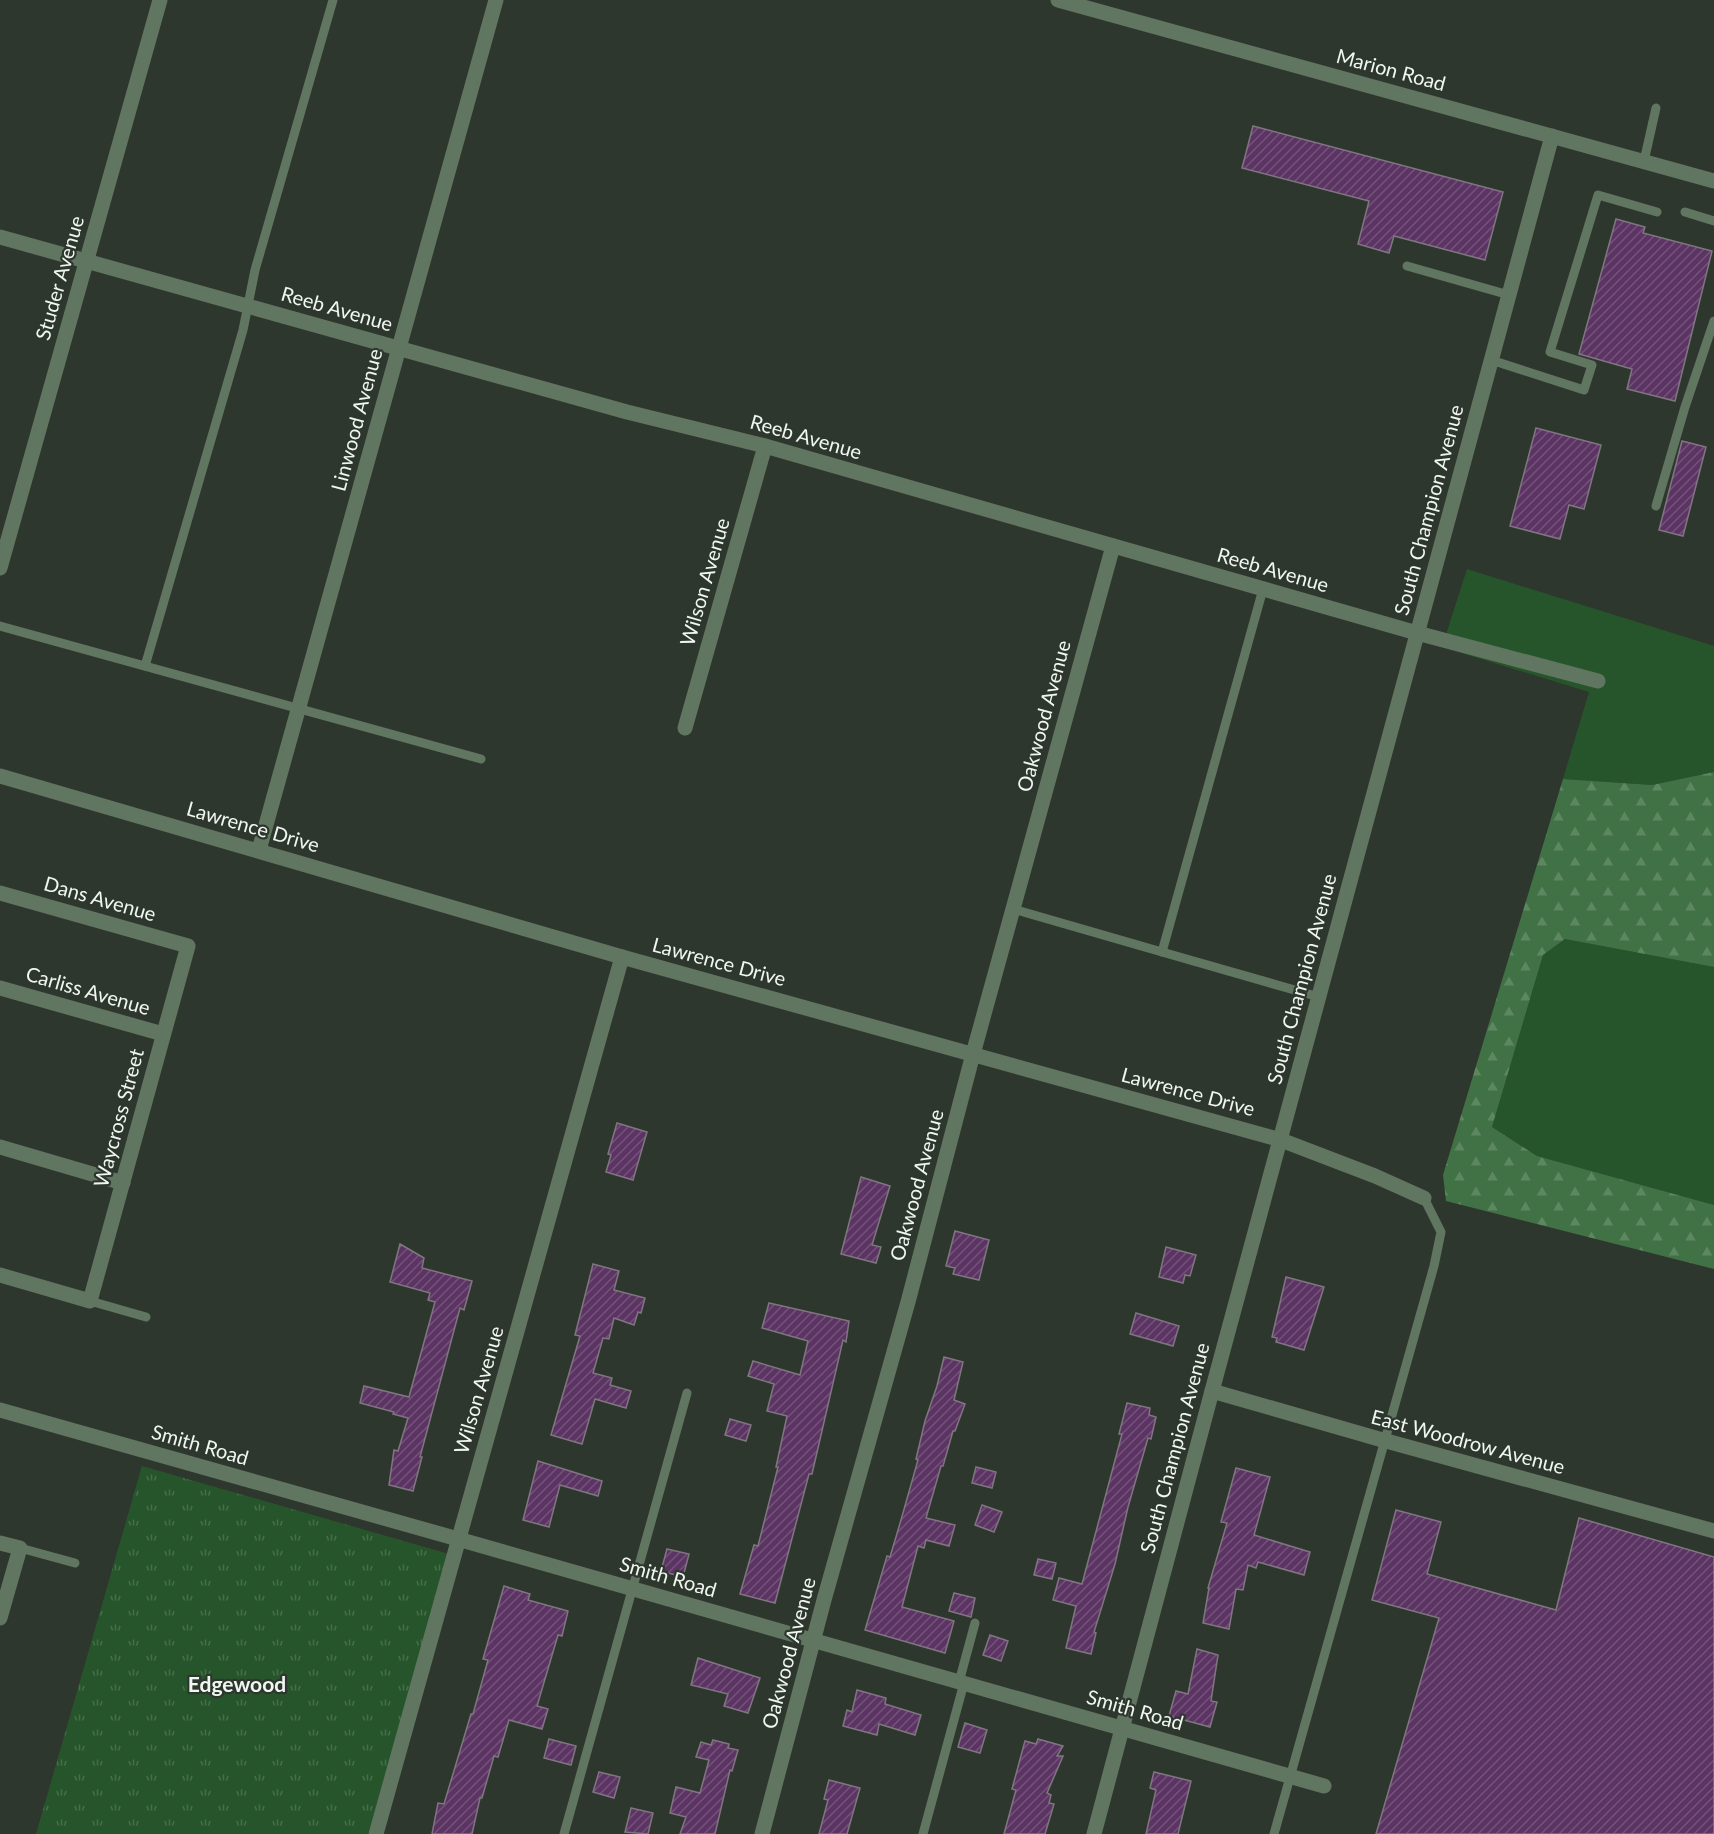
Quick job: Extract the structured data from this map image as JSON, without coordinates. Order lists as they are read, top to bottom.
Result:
{
  "streets": {
    "street": [
      "Marion Road",
      "Studer Avenue",
      "Reeb Avenue",
      "Linwood Avenue",
      "South Champion Avenue",
      "Wilson Avenue",
      "Oakwood Avenue",
      "Lawrence Drive",
      "Dans Avenue",
      "Carliss Avenue",
      "Waycross Street",
      "East Woodrow Avenue",
      "Smith Road"
    ]
  },
  "crossings": [
    ["Marion Road", "South Champion Avenue"],
    ["Studer Avenue", "Reeb Avenue"],
    ["Reeb Avenue", "Linwood Avenue"],
    ["Reeb Avenue", "South Champion Avenue"],
    ["Reeb Avenue", "Wilson Avenue"],
    ["Reeb Avenue", "Oakwood Avenue"],
    ["Linwood Avenue", "Lawrence Drive"],
    ["South Champion Avenue", "Lawrence Drive"],
    ["South Champion Avenue", "East Woodrow Avenue"],
    ["South Champion Avenue", "Smith Road"],
    ["Wilson Avenue", "Lawrence Drive"],
    ["Wilson Avenue", "Smith Road"],
    ["Oakwood Avenue", "Lawrence Drive"],
    ["Oakwood Avenue", "Smith Road"],
    ["Dans Avenue", "Waycross Street"],
    ["Carliss Avenue", "Waycross Street"]
  ],
  "districts": ["Edgewood"]
}
